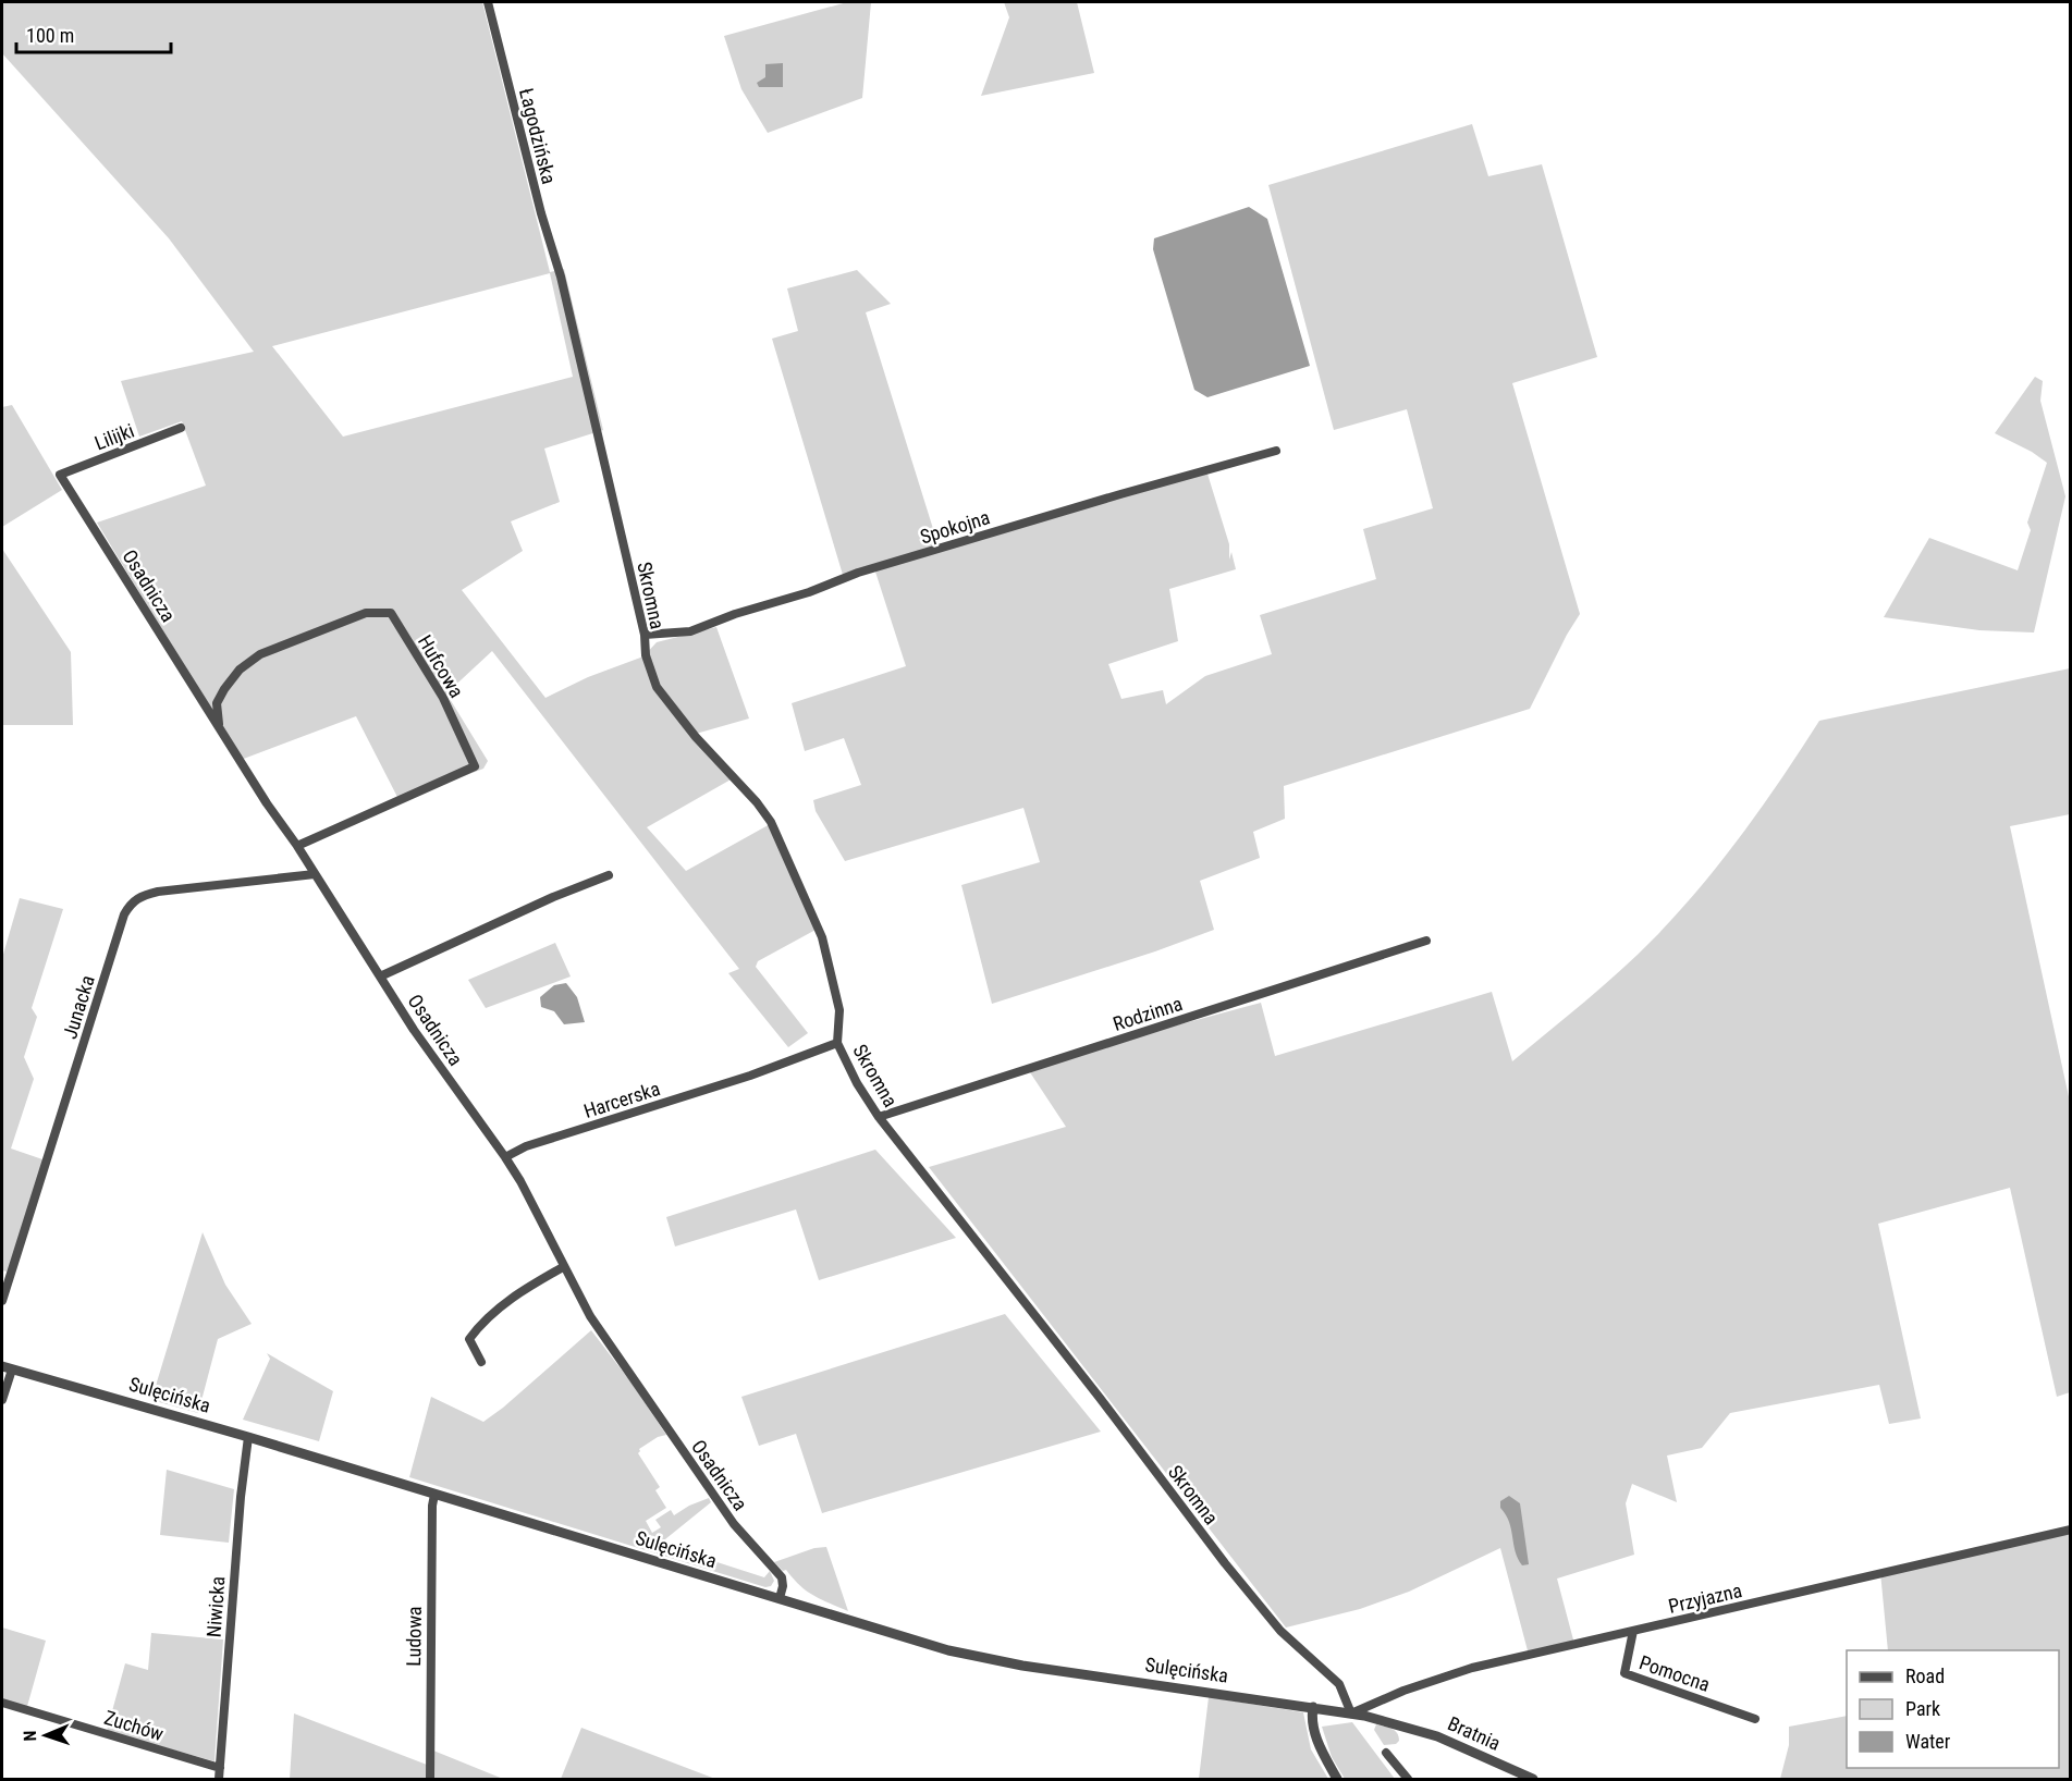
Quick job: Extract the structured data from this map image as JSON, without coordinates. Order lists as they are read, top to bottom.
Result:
{
  "streets": {
    "street": [
      "Łagodzińska",
      "Lilijki",
      "Spokojna",
      "Osadnicza",
      "Skromna",
      "Hufcowa",
      "Junacka",
      "Rodzinna",
      "Harcerska",
      "Sulęcińska",
      "Przyjazna",
      "Niwicka",
      "Ludowa",
      "Pomocna",
      "Zuchów",
      "Bratnia"
    ]
  },
  "crossings": [
    ["Łagodzińska", "Skromna"],
    ["Lilijki", "Osadnicza"],
    ["Spokojna", "Skromna"],
    ["Osadnicza", "Hufcowa"],
    ["Osadnicza", "Junacka"],
    ["Osadnicza", "Harcerska"],
    ["Osadnicza", "Sulęcińska"],
    ["Skromna", "Rodzinna"],
    ["Skromna", "Harcerska"],
    ["Skromna", "Sulęcińska"],
    ["Skromna", "Przyjazna"],
    ["Skromna", "Bratnia"],
    ["Sulęcińska", "Przyjazna"],
    ["Sulęcińska", "Niwicka"],
    ["Sulęcińska", "Ludowa"],
    ["Sulęcińska", "Bratnia"],
    ["Przyjazna", "Pomocna"],
    ["Przyjazna", "Bratnia"],
    ["Niwicka", "Zuchów"]
  ],
  "legend": ["Road", "Park", "Water"],
  "scale_bar": "100 m",
  "north": "left"
}
